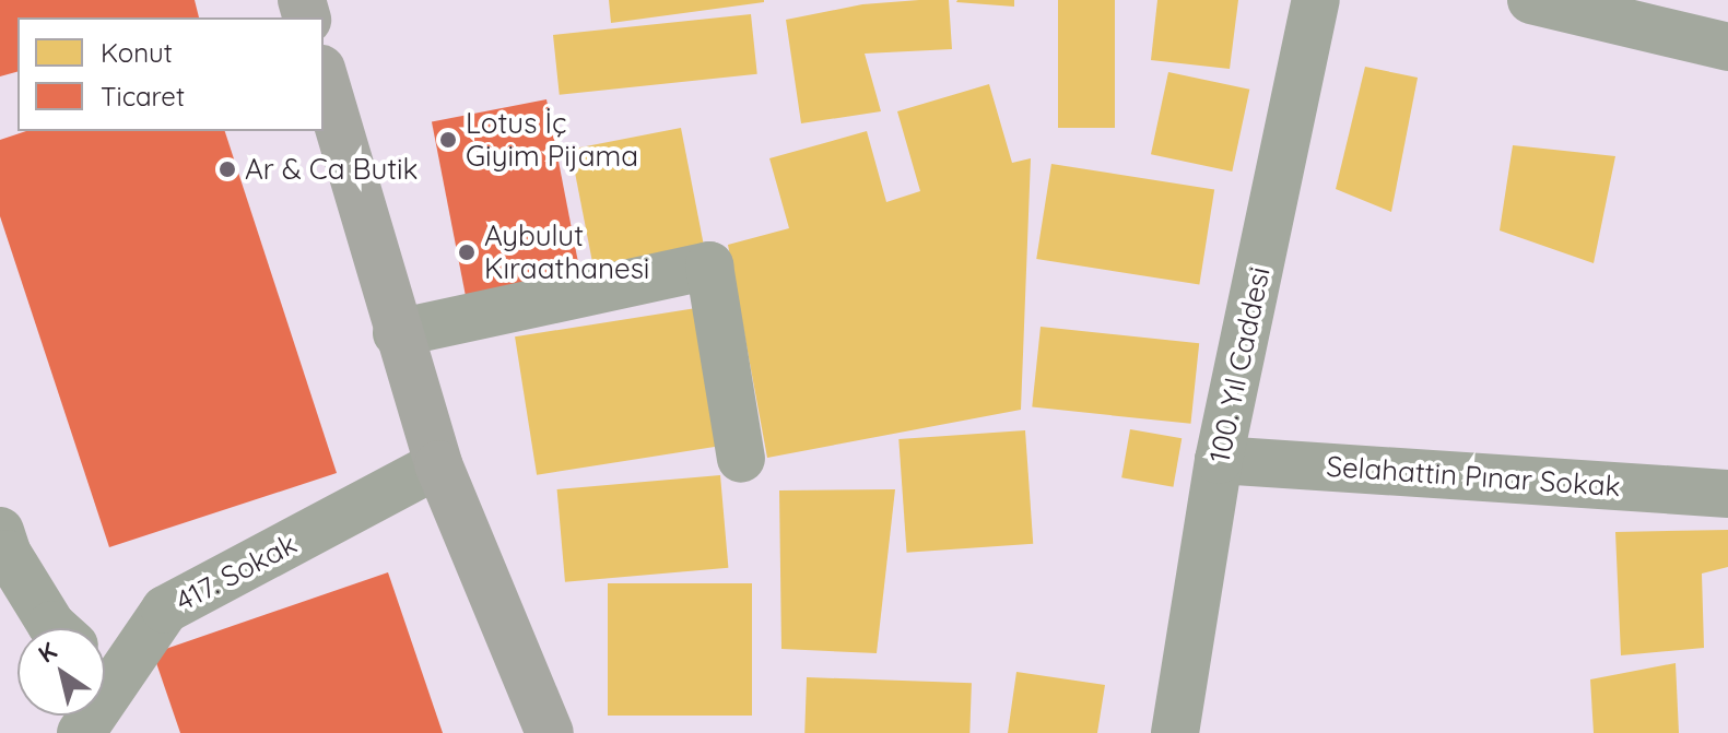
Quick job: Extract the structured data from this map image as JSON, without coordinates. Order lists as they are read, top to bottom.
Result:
{
  "streets": {
    "street": ["100. Yıl Caddesi", "Selahattin Pınar Sokak", "417. Sokak"]
  },
  "crossings": [
    ["100. Yıl Caddesi", "Selahattin Pınar Sokak"]
  ],
  "places": ["Lotus İç Giyim Pijama", "Ar & Ca Butik", "Aybulut Kıraathanesi"],
  "legend": ["Konut", "Ticaret"],
  "north": "top left"
}
